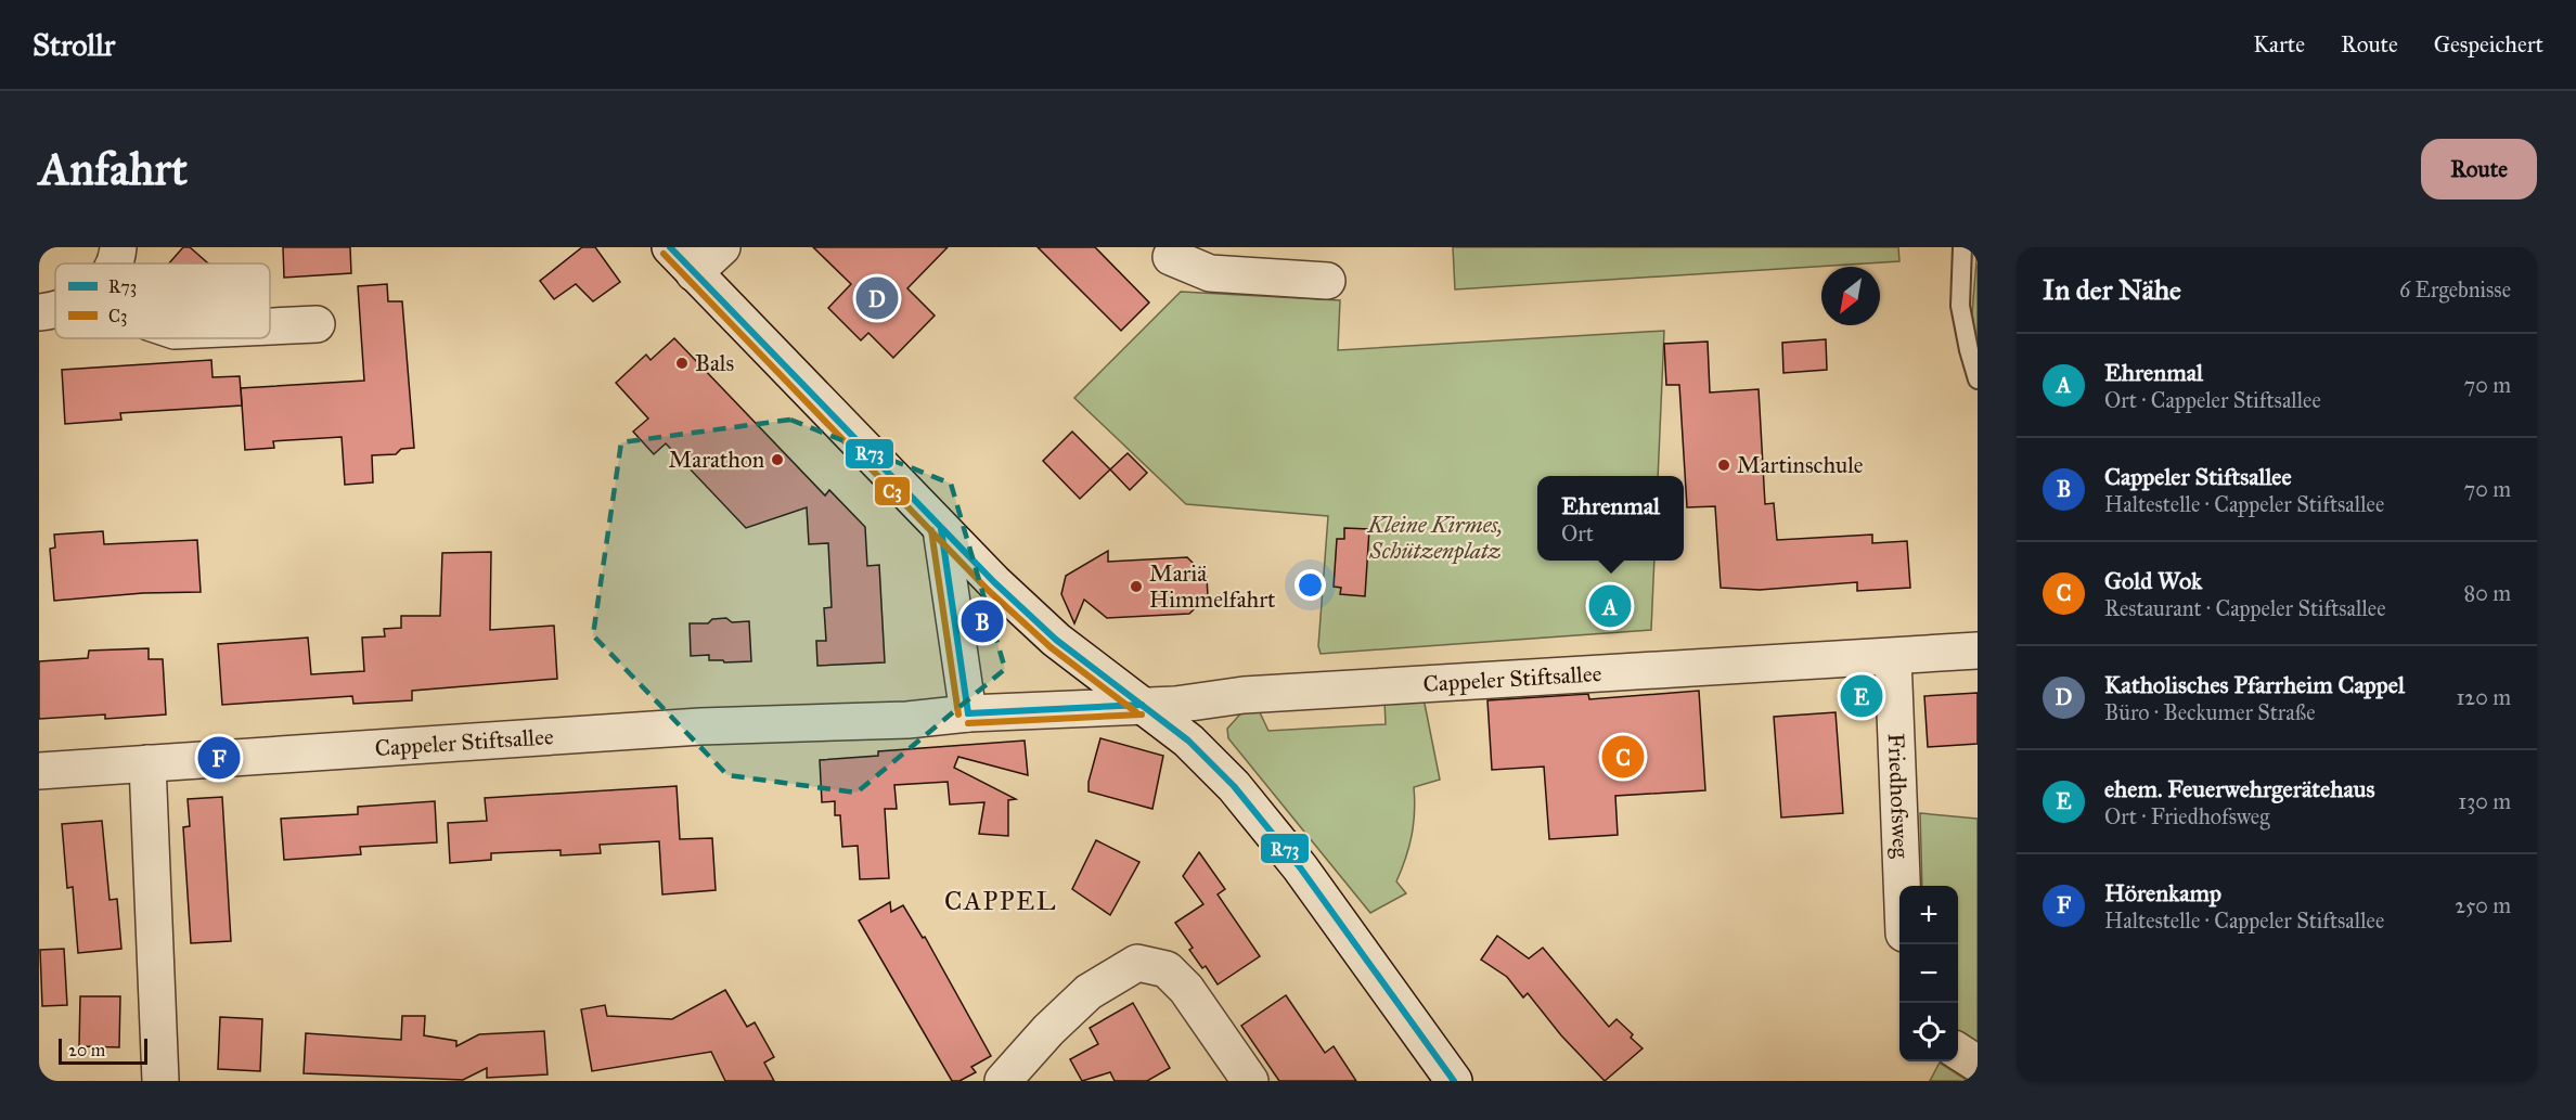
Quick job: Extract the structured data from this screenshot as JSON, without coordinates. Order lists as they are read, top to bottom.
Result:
{
  "streets": {
    "street": ["Cappeler Stiftsallee", "Friedhofsweg"]
  },
  "crossings": [
    ["Cappeler Stiftsallee", "Friedhofsweg"]
  ],
  "districts": ["CAPPEL"],
  "parks": ["Kleine Kirmes, Schützenplatz"],
  "places": [
    "Bals",
    "Marathon",
    "Martinschule",
    "Mariä Himmelfahrt"
  ],
  "lines": ["transit line R73", "transit line C3"],
  "legend": ["R73", "C3"],
  "scale_bar": "20 m",
  "north": "bottom left",
  "page": {
    "header": "Strollr",
    "nav": ["Karte", "Route", "Gespeichert"],
    "buttons": "Route",
    "title": "Anfahrt",
    "heading": ["In der Nähe", "6 Ergebnisse"],
    "pins": [
      "D",
      "A",
      "B",
      "E",
      "C",
      "F"
    ],
    "list": [
      {
        "mark": "A",
        "name": "Ehrenmal",
        "note": "Ort · Cappeler Stiftsallee",
        "value": "70 m"
      },
      {
        "mark": "B",
        "name": "Cappeler Stiftsallee",
        "note": "Haltestelle · Cappeler Stiftsallee",
        "value": "70 m"
      },
      {
        "mark": "C",
        "name": "Gold Wok",
        "note": "Restaurant · Cappeler Stiftsallee",
        "value": "80 m"
      },
      {
        "mark": "D",
        "name": "Katholisches Pfarrheim Cappel",
        "note": "Büro · Beckumer Straße",
        "value": "120 m"
      },
      {
        "mark": "E",
        "name": "ehem. Feuerwehrgerätehaus",
        "note": "Ort · Friedhofsweg",
        "value": "130 m"
      },
      {
        "mark": "F",
        "name": "Hörenkamp",
        "note": "Haltestelle · Cappeler Stiftsallee",
        "value": "250 m"
      }
    ],
    "popup": ["Ehrenmal", "Ort"],
    "map_buttons": ["+", "−"],
    "scale": "20 m"
  }
}
